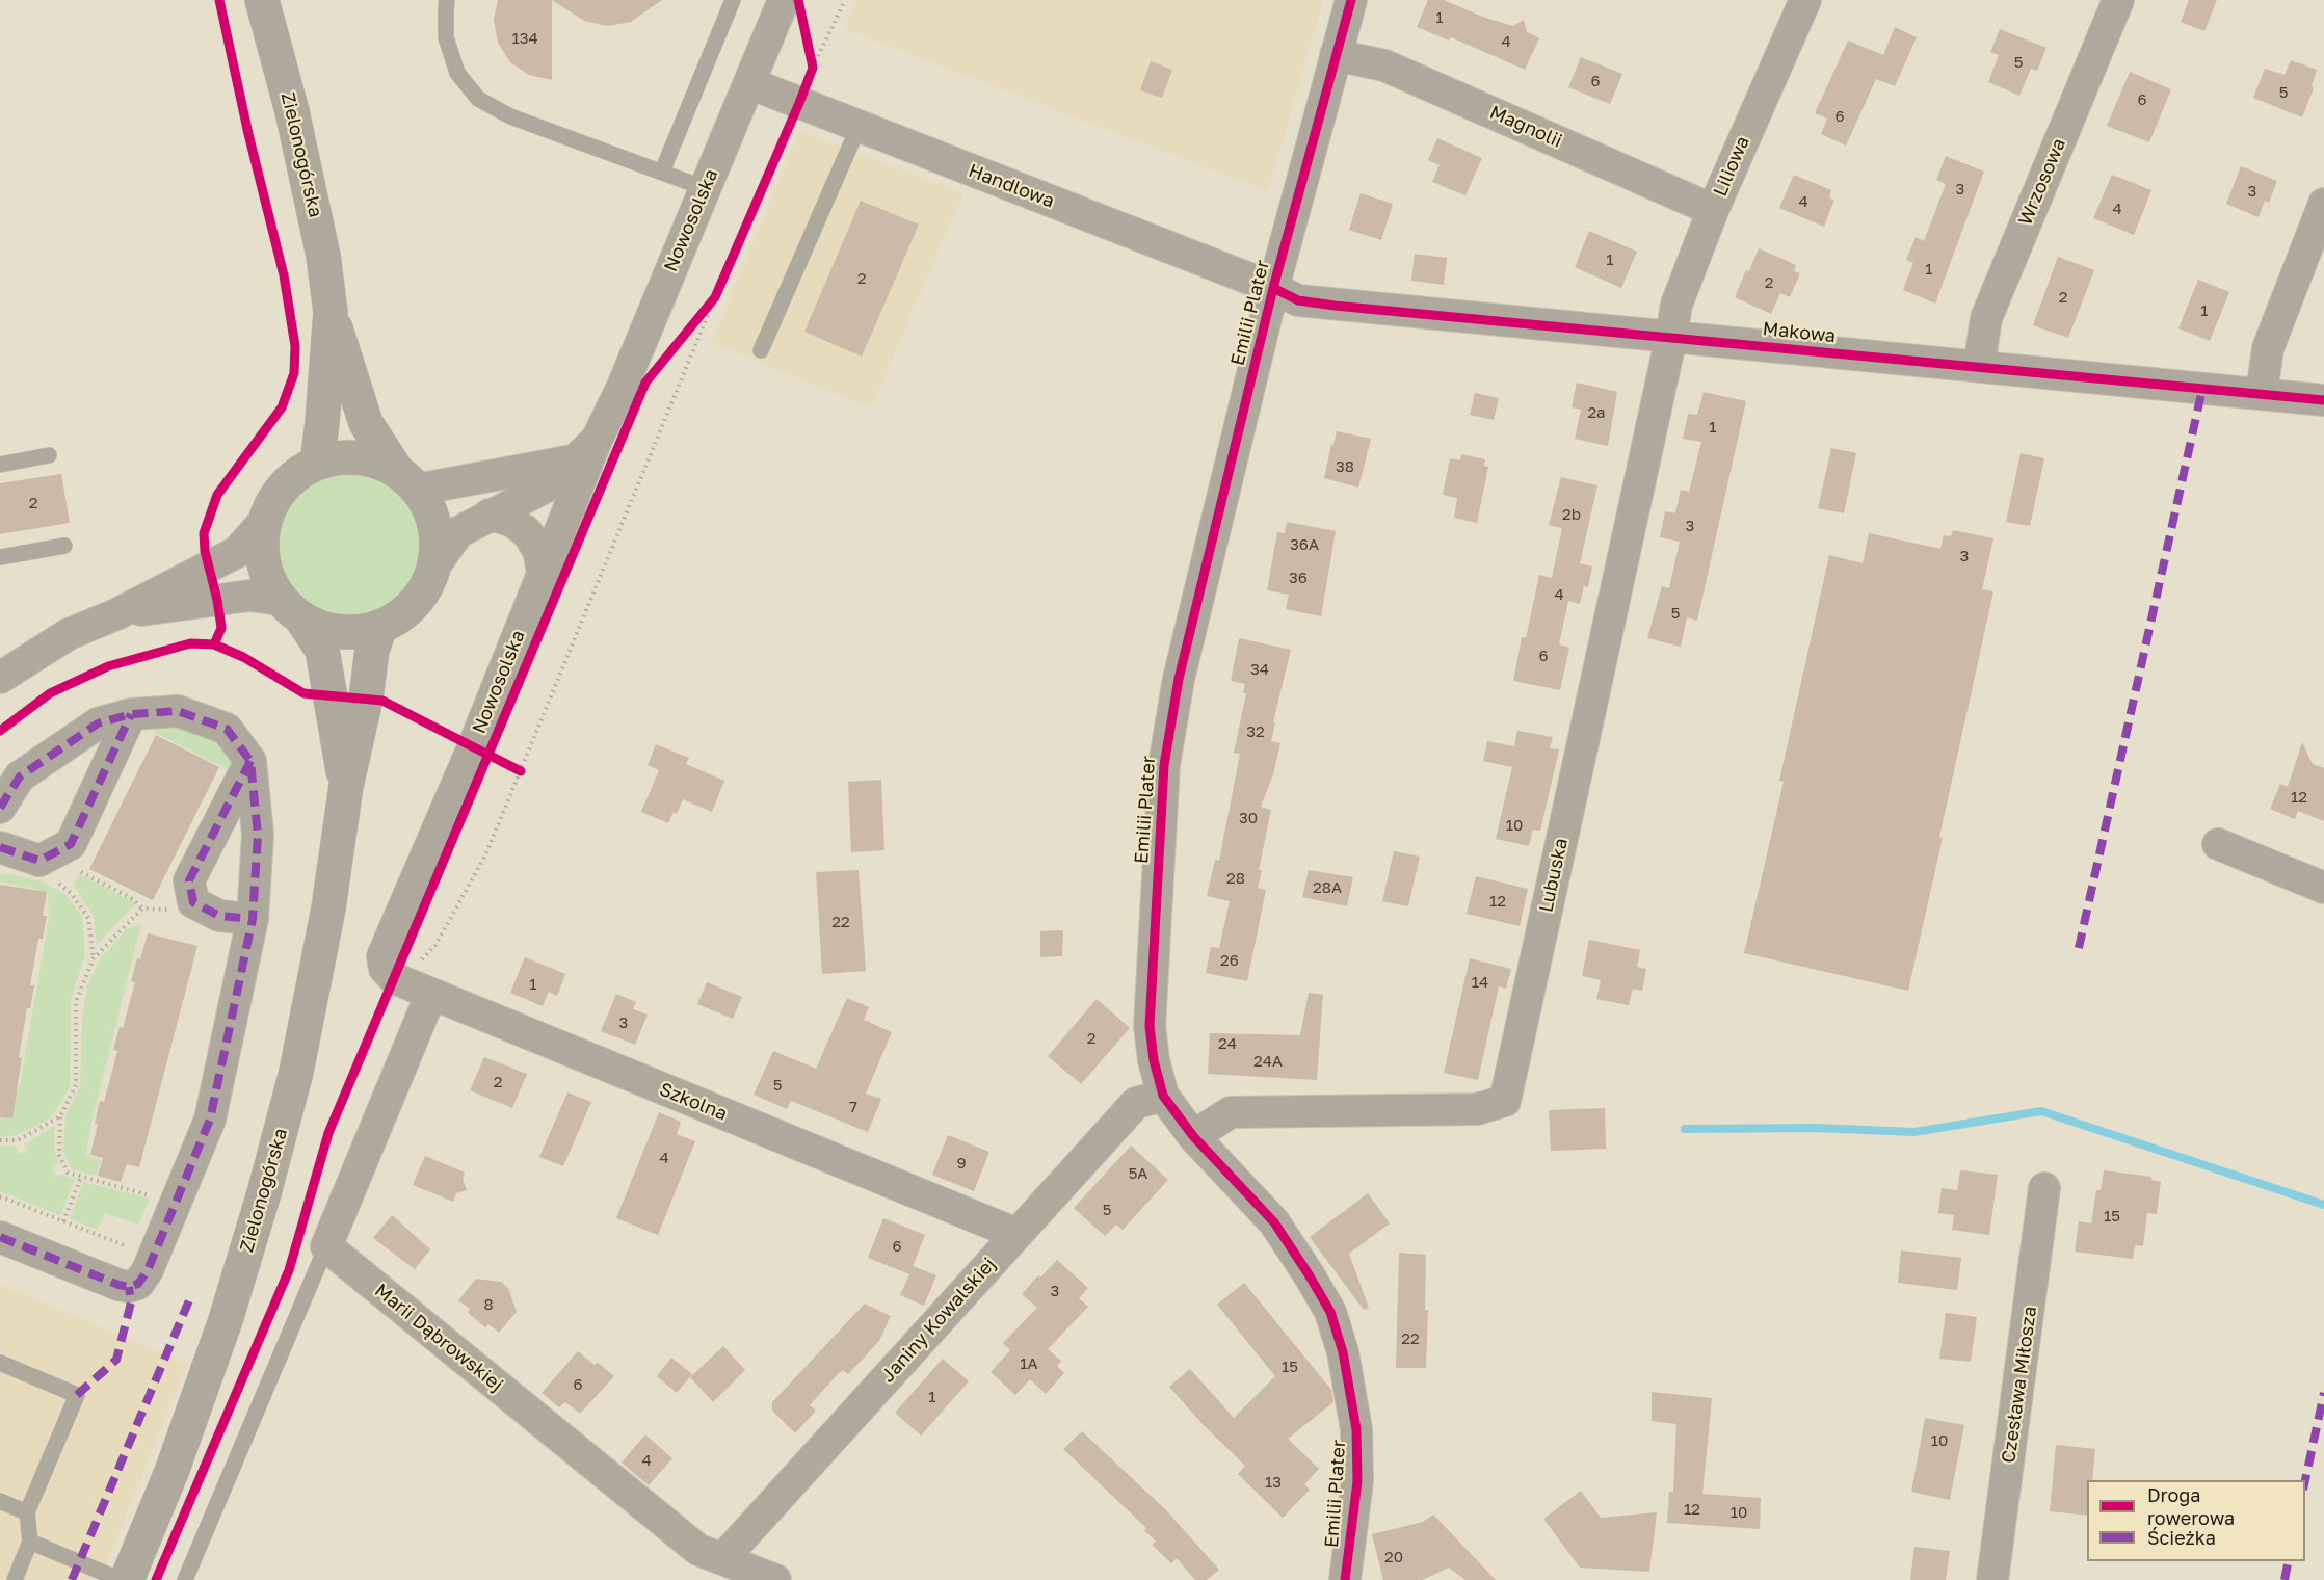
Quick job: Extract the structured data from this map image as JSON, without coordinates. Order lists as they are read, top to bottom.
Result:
{
  "streets": {
    "street": [
      "Magnolii",
      "Zielonogórska",
      "Liliowa",
      "Wrzosowa",
      "Handlowa",
      "Nowosolska",
      "Emilii Plater",
      "Makowa",
      "Lubuska",
      "Szkolna",
      "Janiny Kowalskiej",
      "Marii Dąbrowskiej",
      "Czesława Miłosza"
    ]
  },
  "crossings": [
    ["Magnolii", "Liliowa"],
    ["Magnolii", "Emilii Plater"],
    ["Zielonogórska", "Nowosolska"],
    ["Liliowa", "Makowa"],
    ["Liliowa", "Lubuska"],
    ["Wrzosowa", "Makowa"],
    ["Handlowa", "Nowosolska"],
    ["Handlowa", "Emilii Plater"],
    ["Handlowa", "Makowa"],
    ["Nowosolska", "Szkolna"],
    ["Emilii Plater", "Makowa"],
    ["Emilii Plater", "Lubuska"],
    ["Emilii Plater", "Janiny Kowalskiej"],
    ["Makowa", "Lubuska"],
    ["Szkolna", "Janiny Kowalskiej"],
    ["Janiny Kowalskiej", "Marii Dąbrowskiej"]
  ],
  "house_numbers": [
    "1",
    "134",
    "4",
    "5",
    "6",
    "5",
    "6",
    "6",
    "3",
    "3",
    "4",
    "4",
    "1",
    "1",
    "2",
    "2",
    "2",
    "1",
    "2a",
    "1",
    "38",
    "2",
    "2b",
    "3",
    "36A",
    "3",
    "36",
    "4",
    "5",
    "6",
    "34",
    "32",
    "12",
    "30",
    "10",
    "28",
    "28A",
    "12",
    "22",
    "26",
    "14",
    "1",
    "3",
    "2",
    "24",
    "24A",
    "2",
    "5",
    "7",
    "4",
    "9",
    "5A",
    "5",
    "15",
    "6",
    "3",
    "8",
    "22",
    "1A",
    "15",
    "6",
    "1",
    "10",
    "4",
    "13",
    "12",
    "10",
    "20"
  ],
  "legend": ["Droga rowerowa", "Ścieżka"]
}
